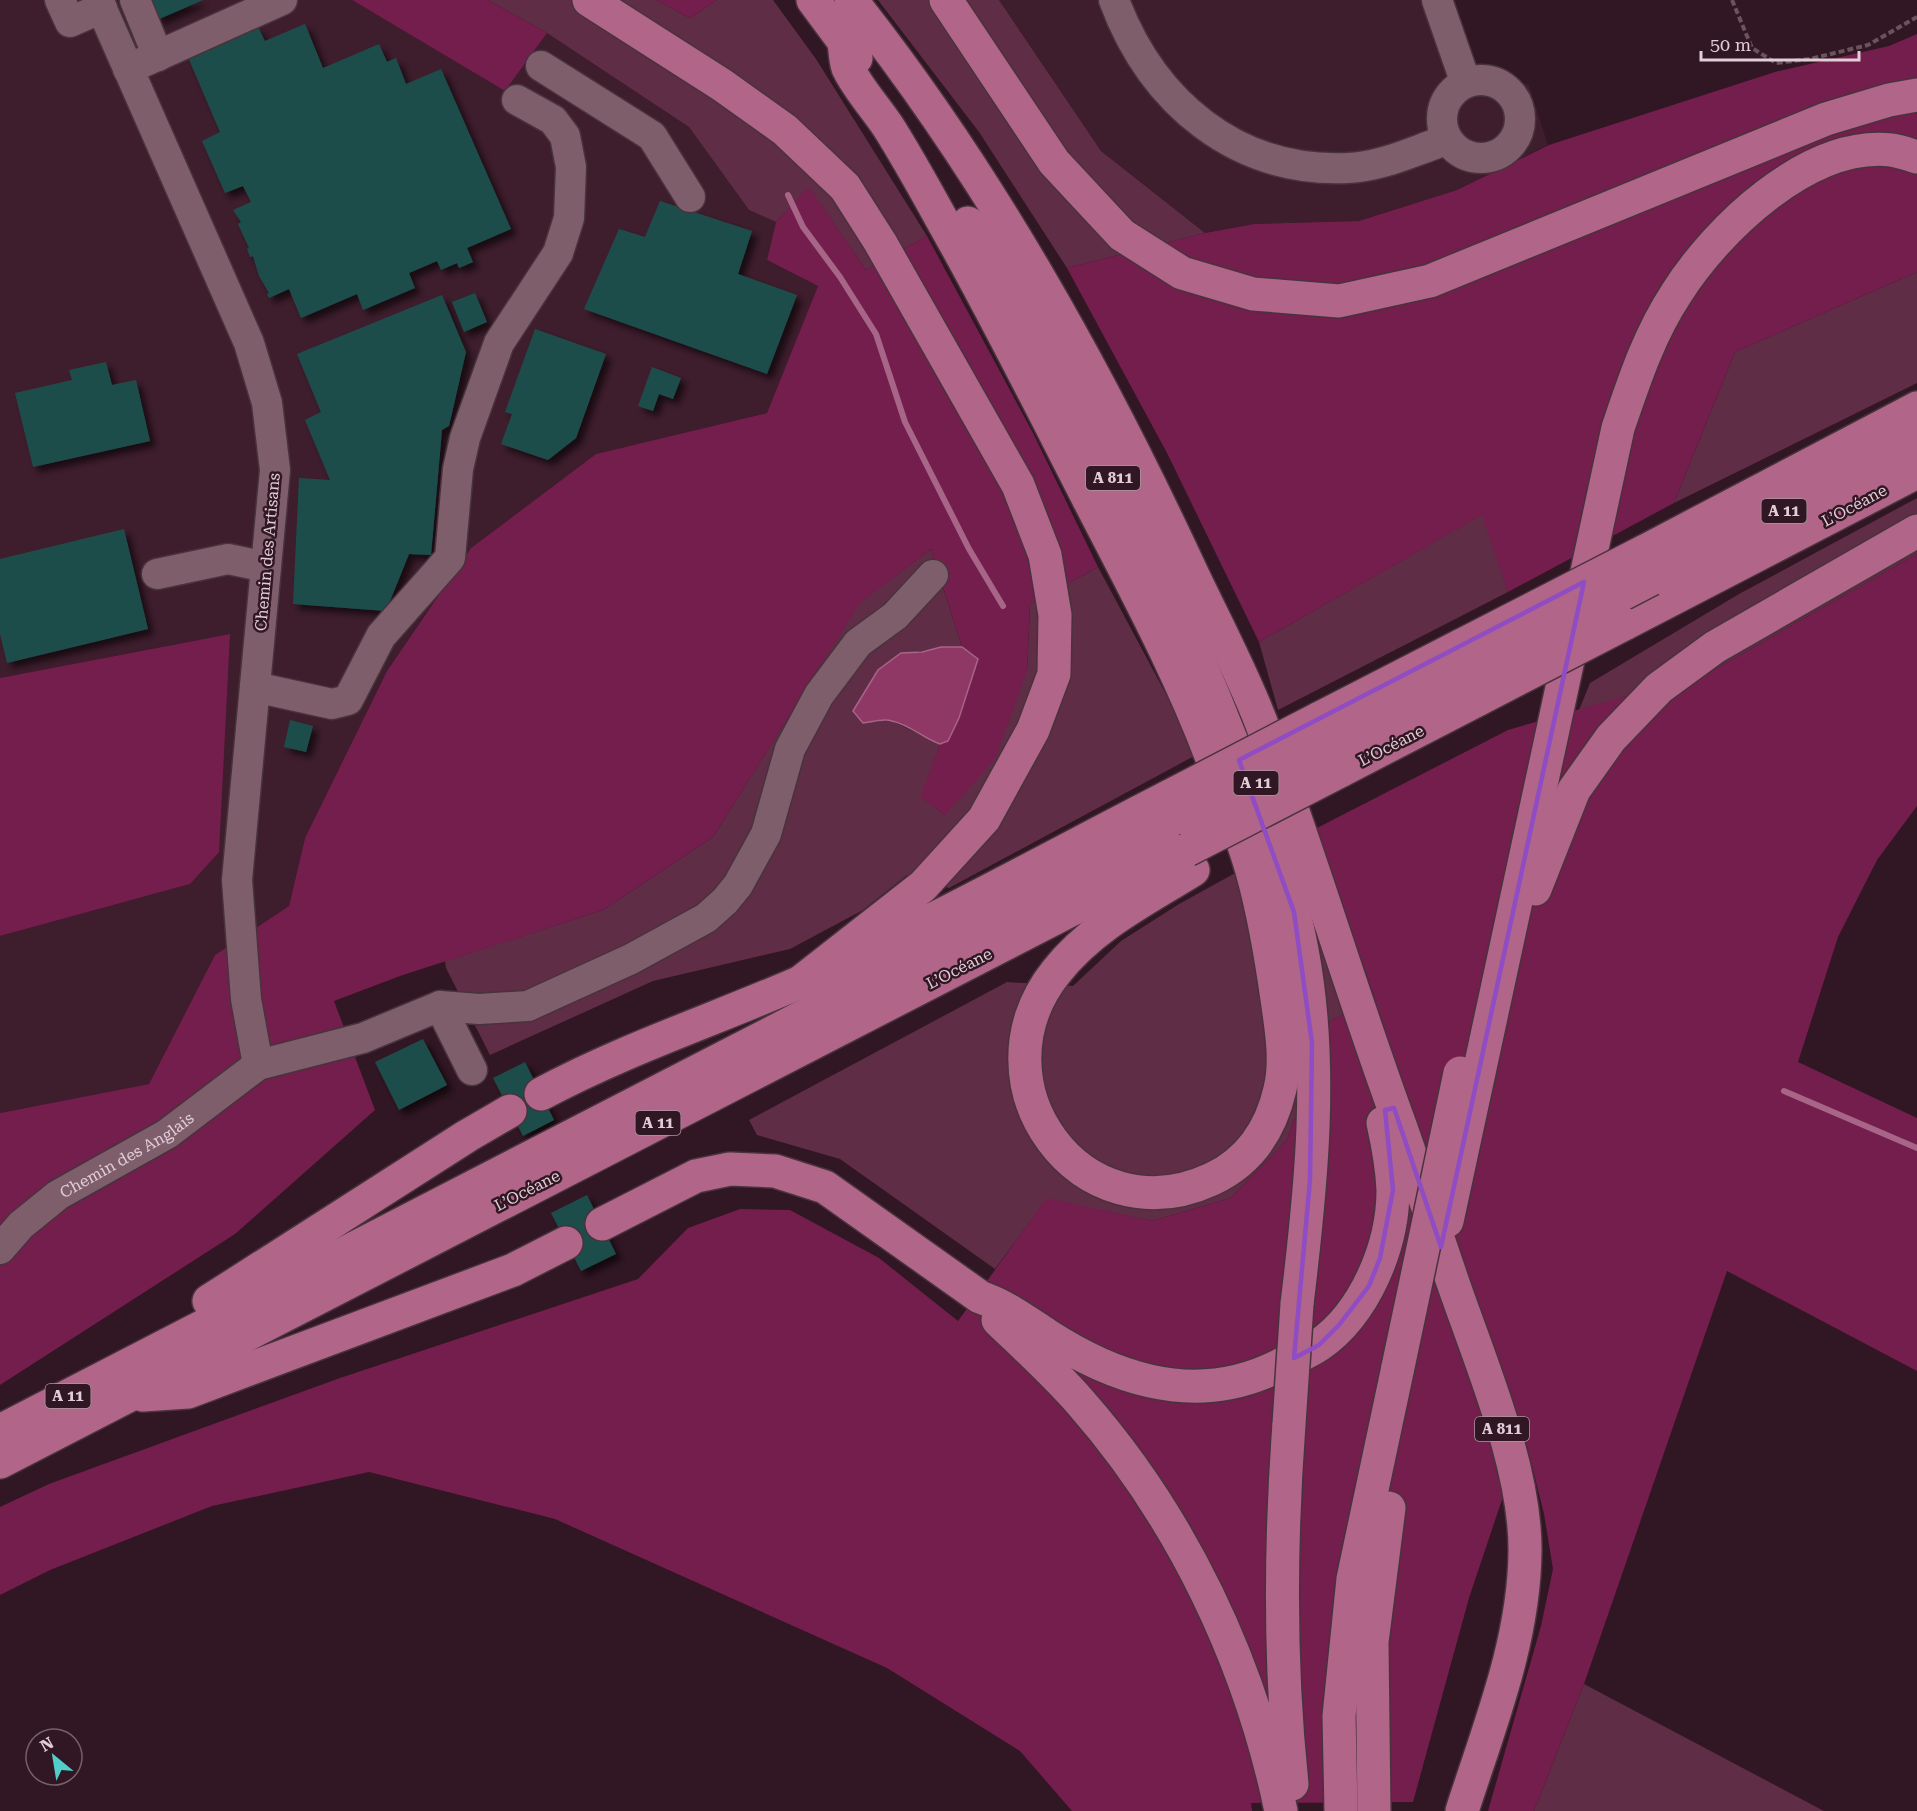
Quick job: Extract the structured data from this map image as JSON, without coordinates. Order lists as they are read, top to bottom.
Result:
{
  "streets": {
    "highway": ["A 811", "L’Océane", "A 11"],
    "street": ["Chemin des Artisans", "Chemin des Anglais"]
  },
  "crossings": [
    ["Chemin des Artisans", "Chemin des Anglais"]
  ],
  "scale_bar": "50 m",
  "north": "top left"
}
